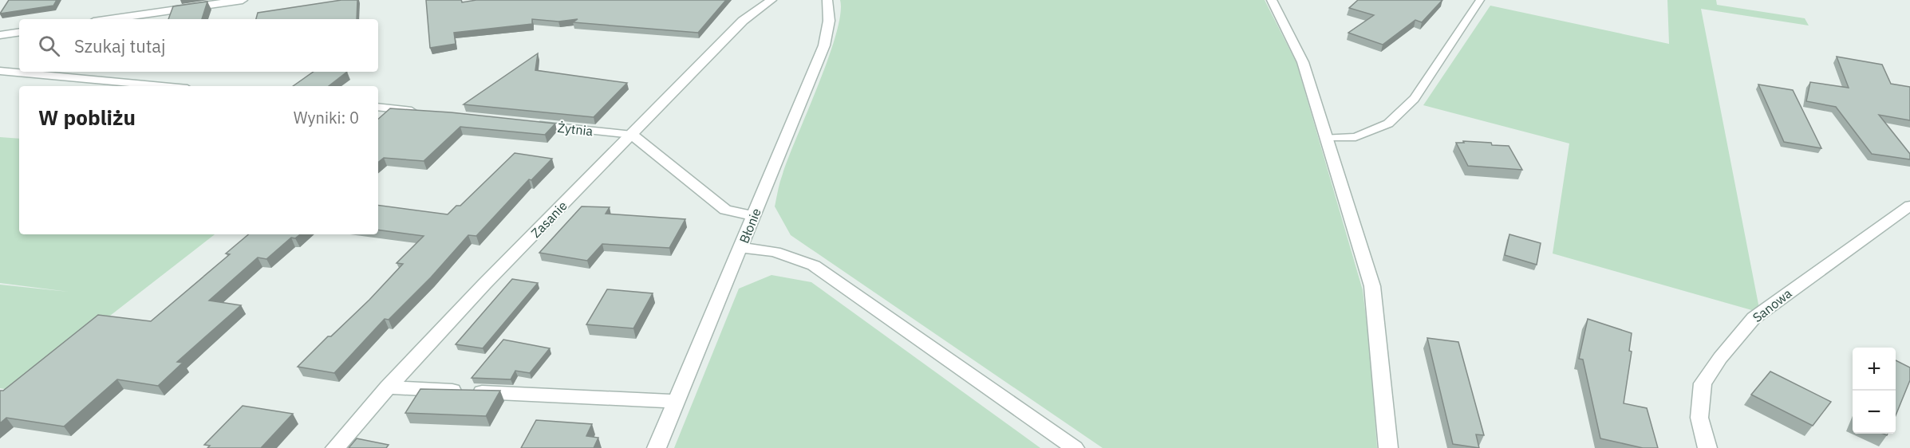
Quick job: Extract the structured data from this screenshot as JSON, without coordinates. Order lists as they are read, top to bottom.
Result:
{
  "streets": {
    "street": ["Zasanie", "Błonie", "Sanowa"],
    "lane": ["Żytnia"]
  },
  "crossings": [
    ["Żytnia", "Zasanie"]
  ],
  "page": {
    "search": "Szukaj tutaj",
    "heading": ["W pobliżu", "Wyniki: 0"],
    "map_buttons": ["+", "−"]
  }
}
